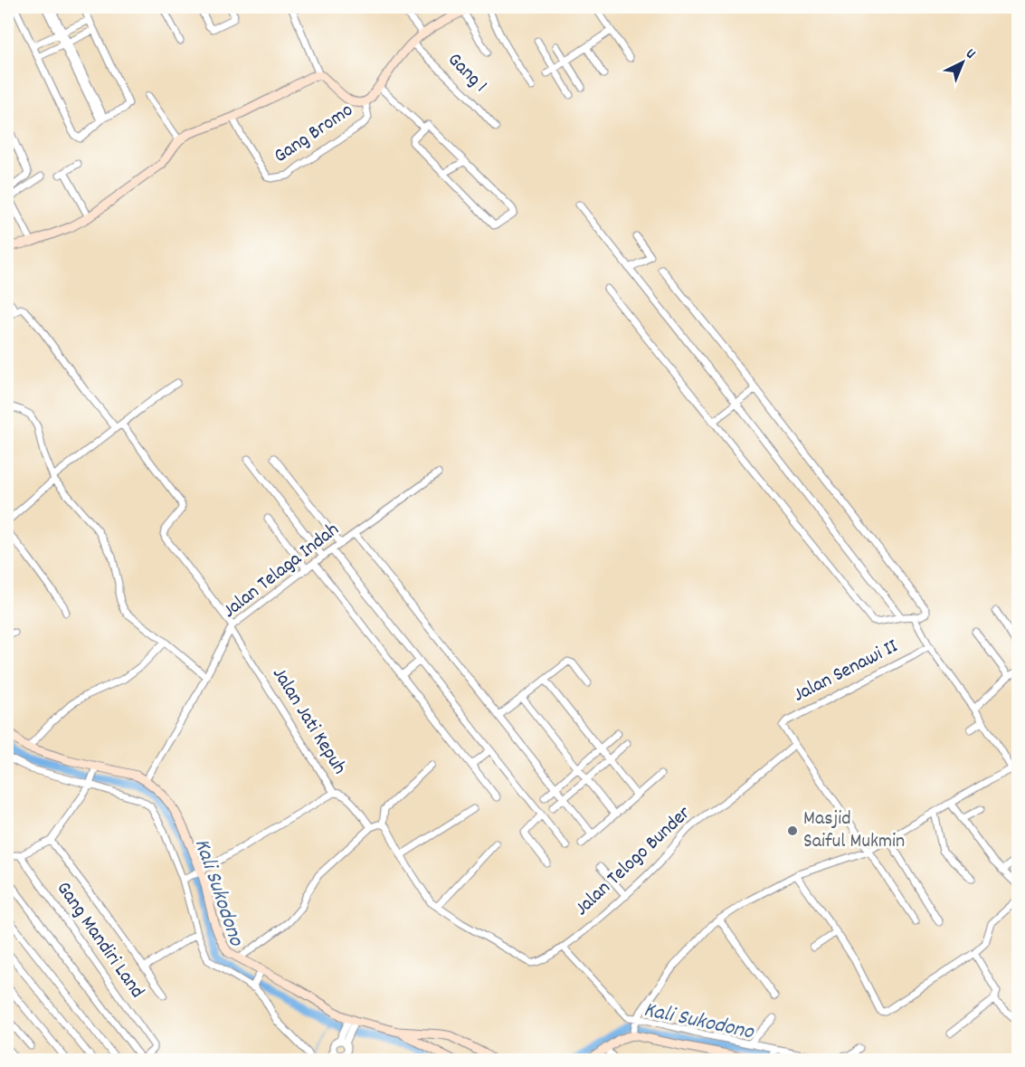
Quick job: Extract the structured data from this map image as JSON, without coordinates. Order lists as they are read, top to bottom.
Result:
{
  "streets": {
    "street": [
      "Gang 1",
      "Gang Bromo",
      "Jalan Telaga Indah",
      "Jalan Senawi II",
      "Jalan Jati Kepuh",
      "Jalan Telogo Bunder",
      "Gang Mandiri Land"
    ]
  },
  "crossings": [
    ["Jalan Telaga Indah", "Jalan Jati Kepuh"],
    ["Jalan Senawi II", "Jalan Telogo Bunder"]
  ],
  "water": ["Kali Sukodono"],
  "places": ["Masjid Saiful Mukmin"],
  "north": "top right"
}
